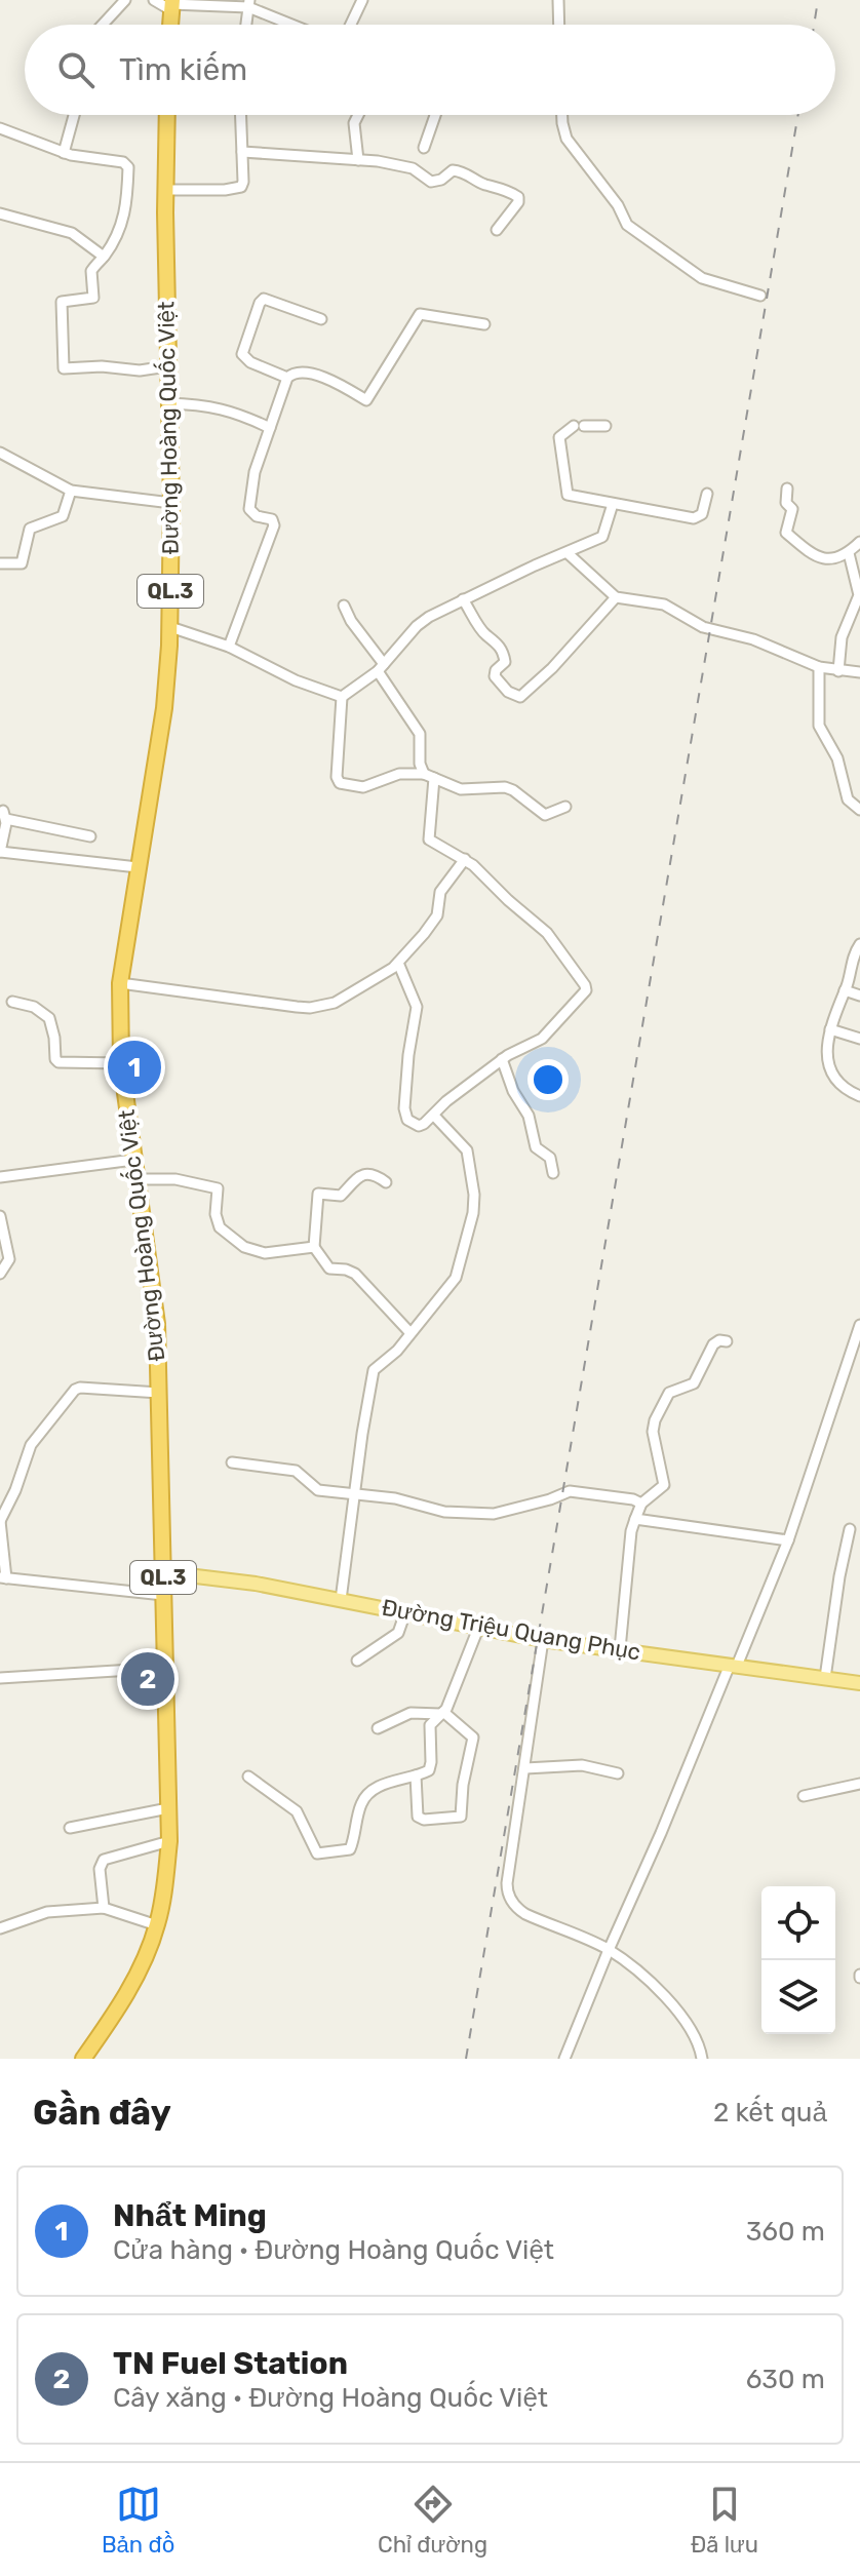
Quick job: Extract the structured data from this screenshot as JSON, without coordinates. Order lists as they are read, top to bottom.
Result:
{
  "streets": {
    "highway": ["Đường Hoàng Quốc Việt", "QL.3"],
    "main road": ["Đường Triệu Quang Phục"]
  },
  "crossings": [
    ["Đường Hoàng Quốc Việt", "Đường Triệu Quang Phục"]
  ],
  "page": {
    "search": "Tìm kiếm",
    "pins": ["1", "2"],
    "heading": ["Gần đây", "2 kết quả"],
    "list": [
      {
        "mark": "1",
        "name": "Nhẩt Ming",
        "note": "Cửa hàng · Đường Hoàng Quốc Việt",
        "value": "360 m"
      },
      {
        "mark": "2",
        "name": "TN Fuel Station",
        "note": "Cây xăng · Đường Hoàng Quốc Việt",
        "value": "630 m"
      }
    ],
    "nav": ["Bản đồ", "Chỉ đường", "Đã lưu"]
  }
}
